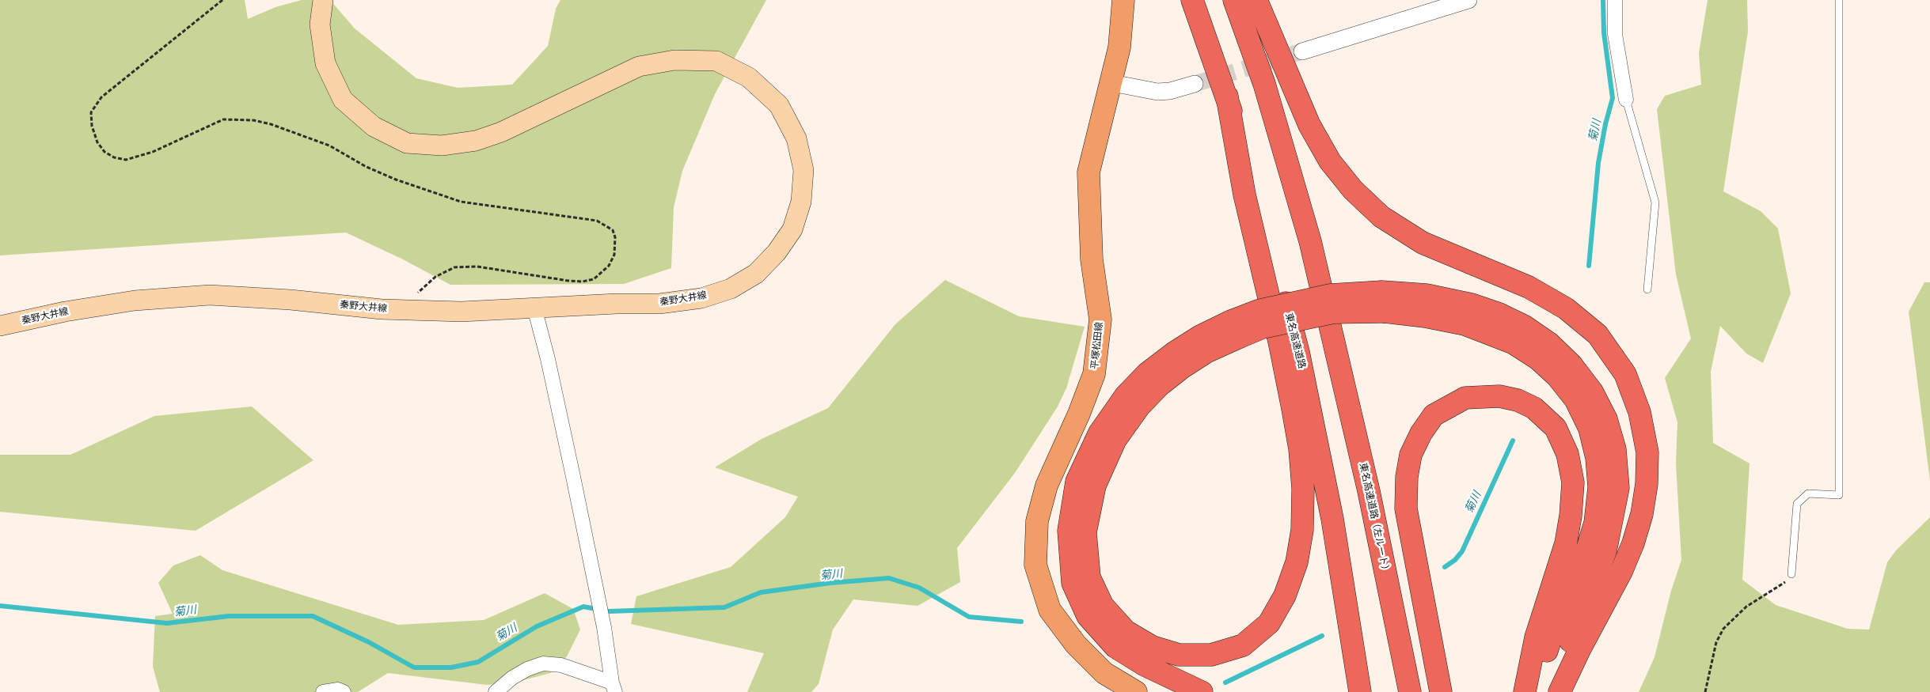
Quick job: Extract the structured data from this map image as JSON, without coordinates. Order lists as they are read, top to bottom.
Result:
{
  "streets": {
    "highway": ["東名高速道路", "東名高速道路（左ルート）"],
    "main road": ["秦野大井線", "平塚松田線"]
  },
  "water": ["菊川"]
}
